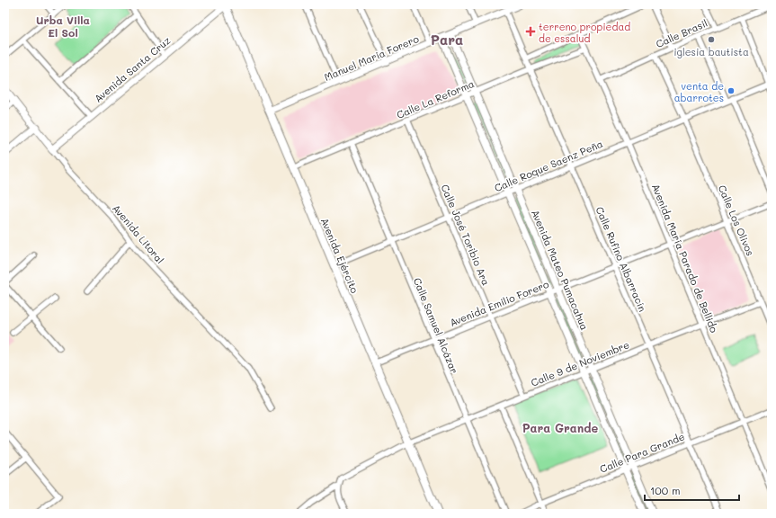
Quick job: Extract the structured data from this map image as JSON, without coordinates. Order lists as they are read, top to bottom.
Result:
{
  "streets": {
    "main road": ["Avenida Ejército"],
    "street": [
      "Calle Brasil",
      "Manuel Maria Forero",
      "Avenida Santa Cruz",
      "Calle La Reforma",
      "Calle Roque Saenz Peña",
      "Calle Los Olivos",
      "Avenida Litoral",
      "Calle José Toribio Ara",
      "Avenida María Parado de Bellido",
      "Calle Rufino Albarracín",
      "Avenida Mateo Pumacahua",
      "Avenida Emilio Forero",
      "Calle Samuel Alcázar",
      "Calle 9 de Noviembre",
      "Calle Para Grande"
    ]
  },
  "crossings": [
    ["Calle Brasil", "Calle Los Olivos"],
    ["Calle Brasil", "Avenida María Parado de Bellido"],
    ["Manuel Maria Forero", "Avenida Ejército"],
    ["Manuel Maria Forero", "Calle Rufino Albarracín"],
    ["Manuel Maria Forero", "Avenida Mateo Pumacahua"],
    ["Avenida Santa Cruz", "Avenida Litoral"],
    ["Avenida Santa Cruz", "Avenida Ejército"],
    ["Calle La Reforma", "Calle José Toribio Ara"],
    ["Calle La Reforma", "Avenida Ejército"],
    ["Calle La Reforma", "Avenida María Parado de Bellido"],
    ["Calle La Reforma", "Calle Rufino Albarracín"],
    ["Calle La Reforma", "Avenida Mateo Pumacahua"],
    ["Calle La Reforma", "Calle Samuel Alcázar"],
    ["Calle Roque Saenz Peña", "Calle Los Olivos"],
    ["Calle Roque Saenz Peña", "Calle José Toribio Ara"],
    ["Calle Roque Saenz Peña", "Avenida Ejército"],
    ["Calle Roque Saenz Peña", "Avenida María Parado de Bellido"],
    ["Calle Roque Saenz Peña", "Calle Rufino Albarracín"],
    ["Calle Roque Saenz Peña", "Avenida Mateo Pumacahua"],
    ["Calle Roque Saenz Peña", "Calle Samuel Alcázar"],
    ["Calle Los Olivos", "Avenida Emilio Forero"],
    ["Calle Los Olivos", "Calle 9 de Noviembre"],
    ["Calle José Toribio Ara", "Avenida Emilio Forero"],
    ["Calle José Toribio Ara", "Calle 9 de Noviembre"],
    ["Avenida Ejército", "Avenida Emilio Forero"],
    ["Avenida Ejército", "Calle 9 de Noviembre"],
    ["Avenida María Parado de Bellido", "Avenida Emilio Forero"],
    ["Avenida María Parado de Bellido", "Calle 9 de Noviembre"],
    ["Avenida María Parado de Bellido", "Calle Para Grande"],
    ["Calle Rufino Albarracín", "Avenida Emilio Forero"],
    ["Calle Rufino Albarracín", "Calle 9 de Noviembre"],
    ["Calle Rufino Albarracín", "Calle Para Grande"],
    ["Avenida Mateo Pumacahua", "Avenida Emilio Forero"],
    ["Avenida Mateo Pumacahua", "Calle 9 de Noviembre"],
    ["Avenida Mateo Pumacahua", "Calle Para Grande"],
    ["Avenida Emilio Forero", "Calle Samuel Alcázar"],
    ["Calle Samuel Alcázar", "Calle 9 de Noviembre"]
  ],
  "districts": ["Urba Villa El Sol", "Para", "Para Grande"],
  "places": {
    "health": ["terreno propiedad de essalud"],
    "other": ["iglesia bautista", "venta de abarrotes"]
  },
  "scale_bar": "100 m"
}
